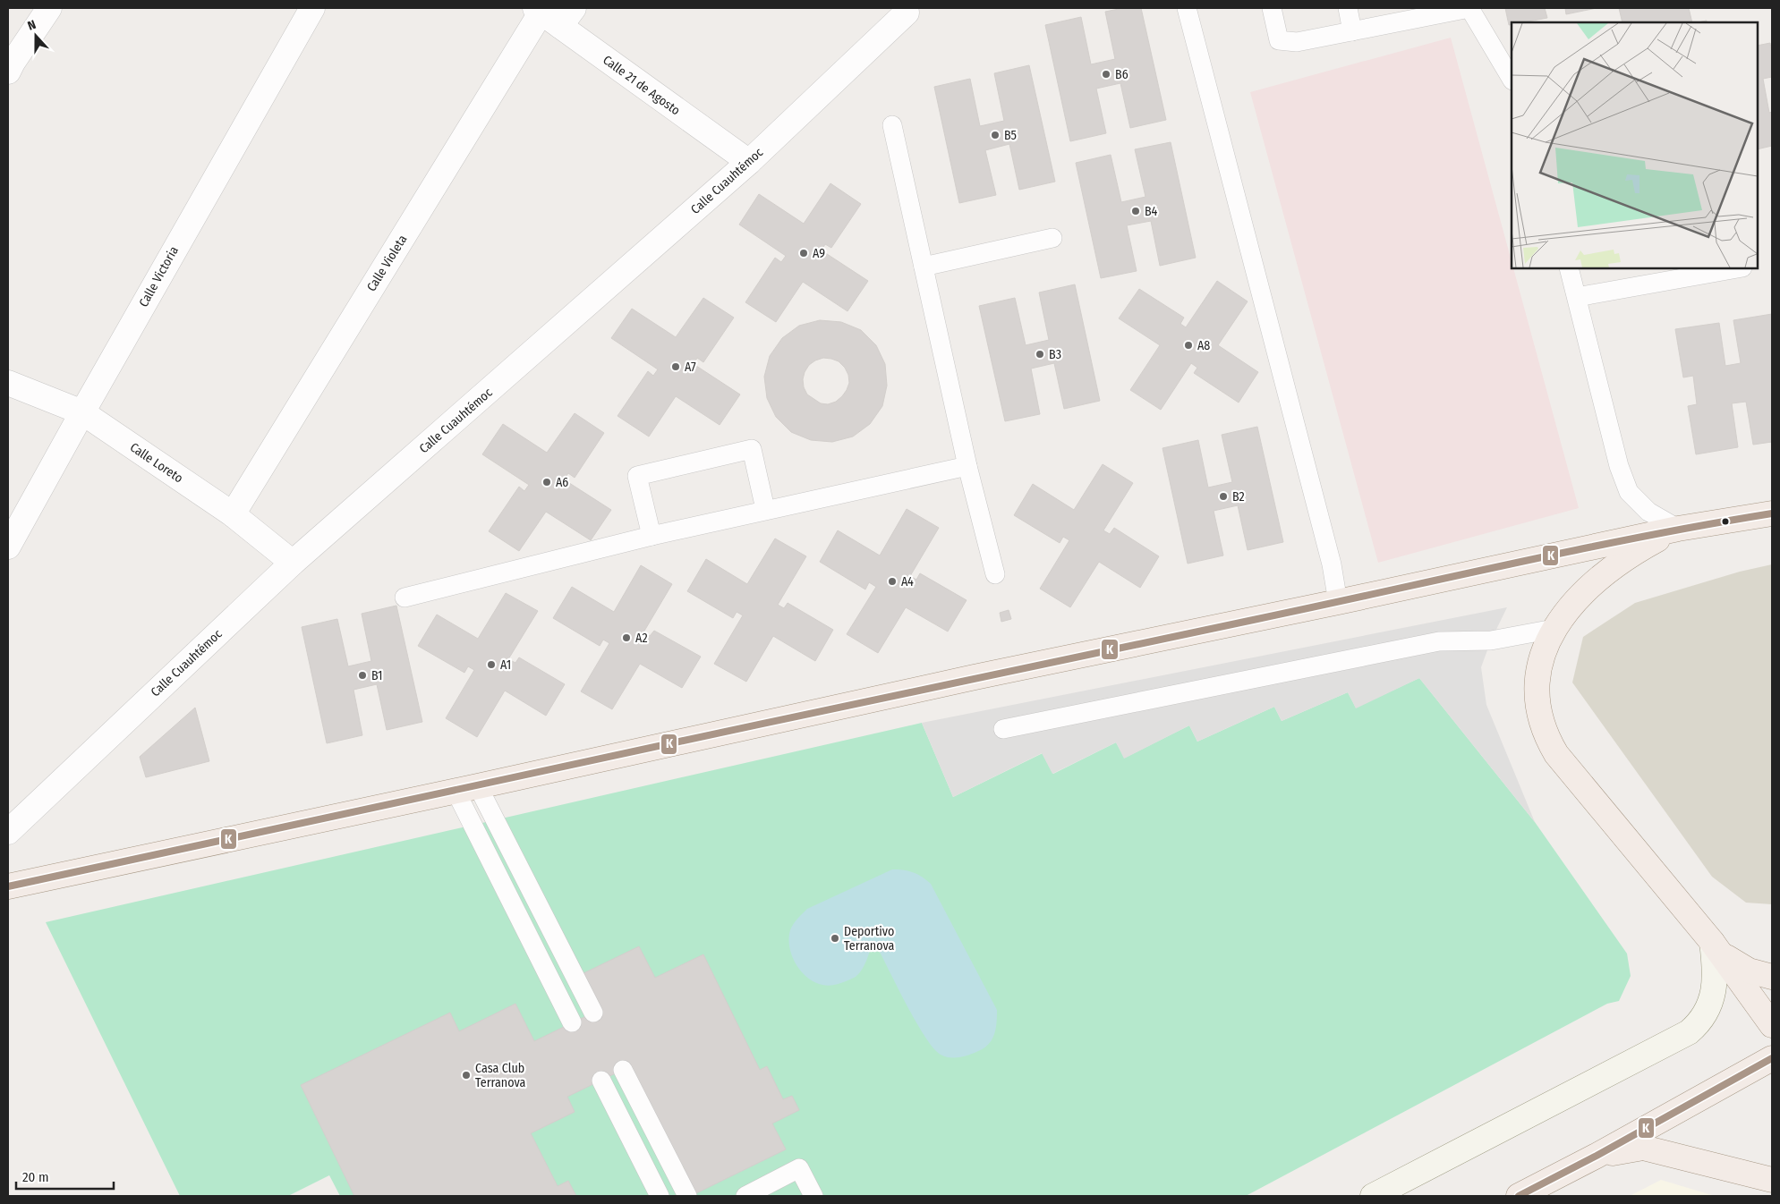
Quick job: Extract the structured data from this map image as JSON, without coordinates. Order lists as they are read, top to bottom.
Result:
{
  "streets": {
    "street": [
      "Calle 21 de Agosto",
      "Calle Cuauhtémoc",
      "Calle Violeta",
      "Calle Victoria",
      "Calle Loreto"
    ]
  },
  "crossings": [
    ["Calle 21 de Agosto", "Calle Cuauhtémoc"],
    ["Calle 21 de Agosto", "Calle Violeta"],
    ["Calle Cuauhtémoc", "Calle Loreto"],
    ["Calle Violeta", "Calle Loreto"],
    ["Calle Victoria", "Calle Loreto"]
  ],
  "places": [
    "B6",
    "B5",
    "B4",
    "A9",
    "A8",
    "B3",
    "A7",
    "A6",
    "B2",
    "A4",
    "A2",
    "A1",
    "B1",
    "Deportivo Terranova",
    "Casa Club Terranova"
  ],
  "lines": ["transit line K"],
  "scale_bar": "20 m",
  "north": "top"
}
